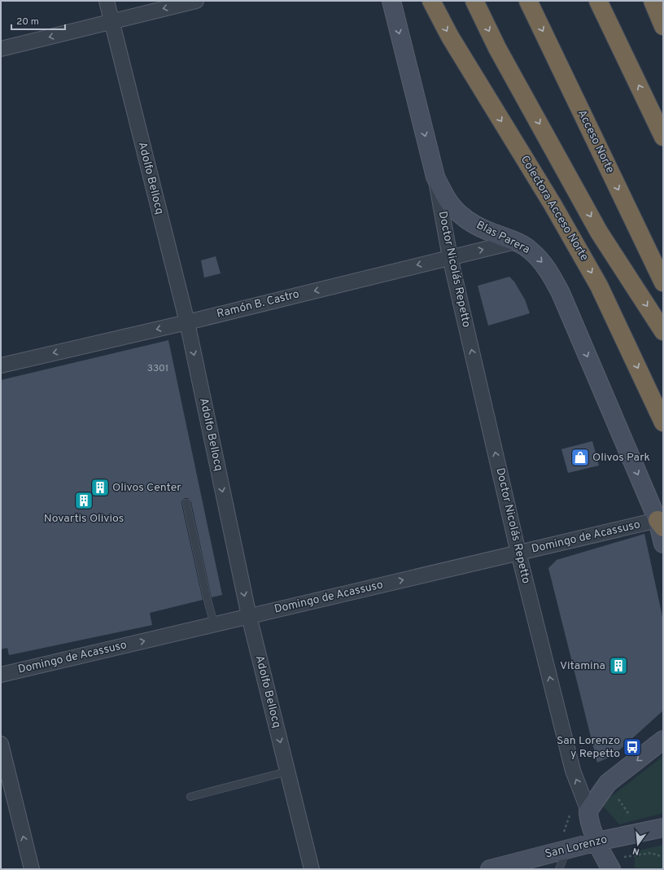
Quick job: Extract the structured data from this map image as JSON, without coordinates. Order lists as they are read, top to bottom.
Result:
{
  "streets": {
    "highway": ["Acceso Norte", "Colectora Acceso Norte"],
    "street": [
      "Adolfo Bellocq",
      "Blas Parera",
      "Doctor Nicolás Repetto",
      "Ramón B. Castro",
      "Domingo de Acassuso",
      "San Lorenzo"
    ]
  },
  "crossings": [
    ["Adolfo Bellocq", "Ramón B. Castro"],
    ["Adolfo Bellocq", "Domingo de Acassuso"],
    ["Blas Parera", "Doctor Nicolás Repetto"],
    ["Blas Parera", "Ramón B. Castro"],
    ["Blas Parera", "Domingo de Acassuso"],
    ["Doctor Nicolás Repetto", "Ramón B. Castro"],
    ["Doctor Nicolás Repetto", "Domingo de Acassuso"],
    ["Doctor Nicolás Repetto", "San Lorenzo"]
  ],
  "one_way": [
    "Adolfo Bellocq",
    "Blas Parera",
    "Doctor Nicolás Repetto",
    "Domingo de Acassuso"
  ],
  "places": {
    "shop": ["Olivos Park"],
    "building": ["Olivos Center", "Novartis Olivios", "Vitamina"],
    "bus stop": ["San Lorenzo y Repetto"]
  },
  "house_numbers": ["3301"],
  "scale_bar": "20 m",
  "north": "bottom"
}
